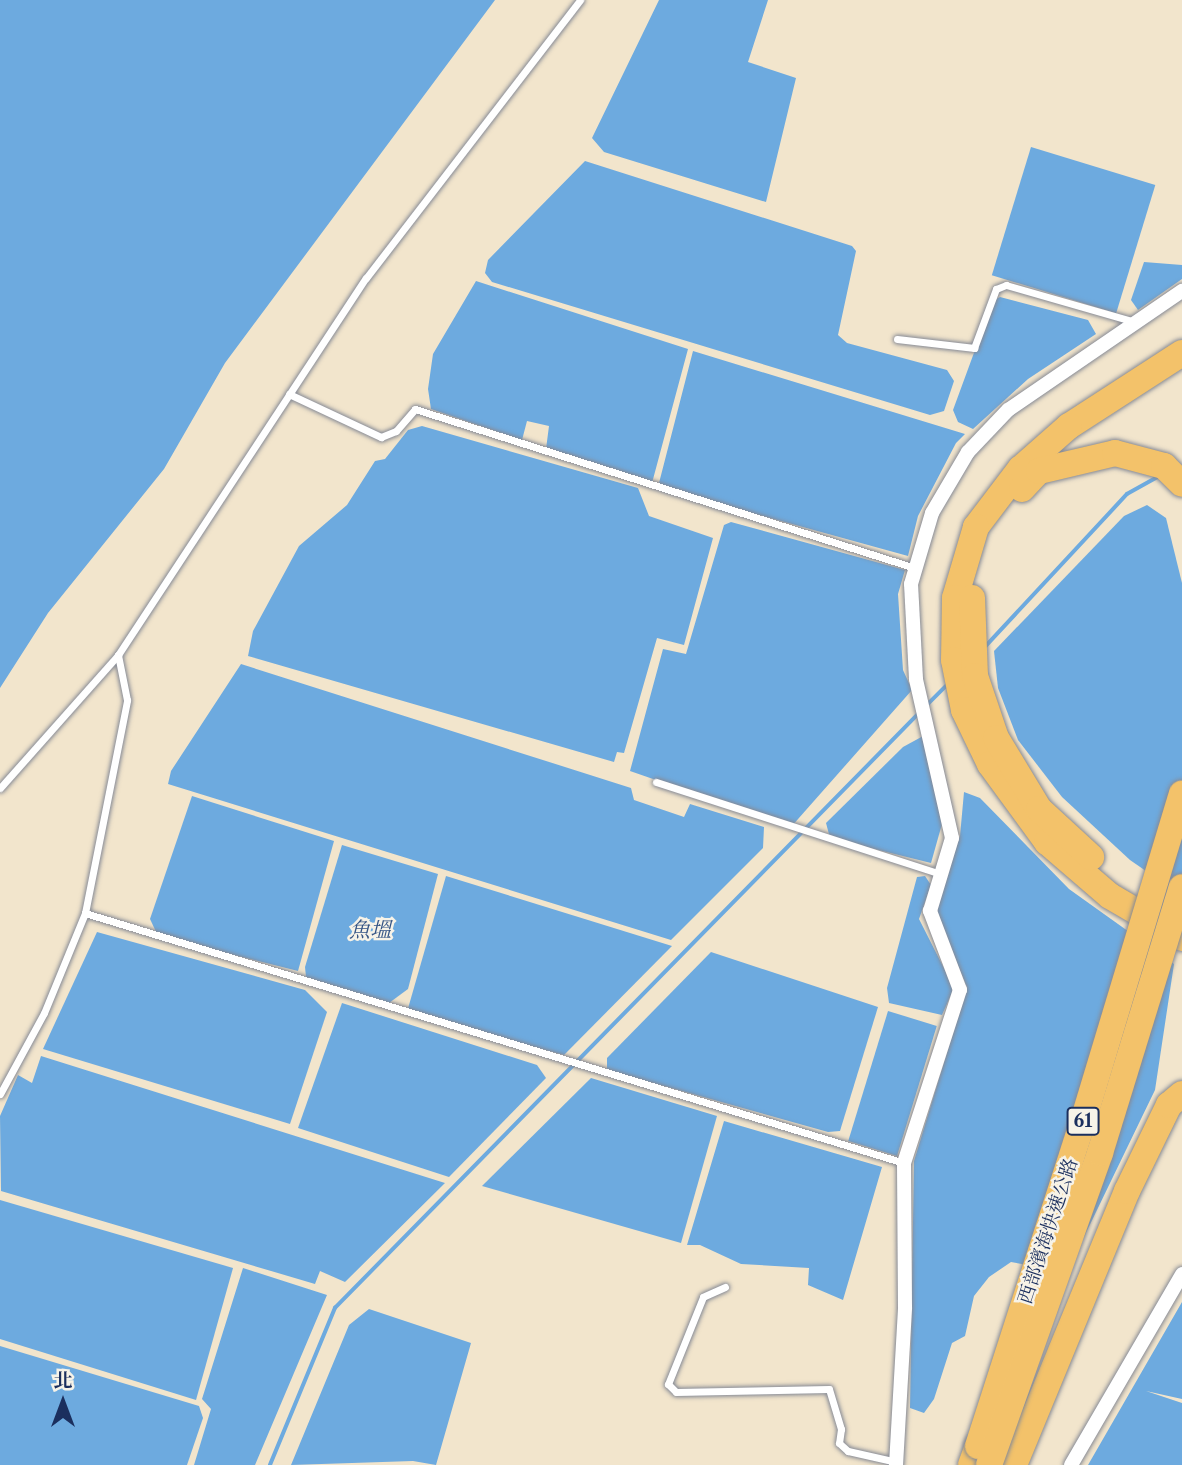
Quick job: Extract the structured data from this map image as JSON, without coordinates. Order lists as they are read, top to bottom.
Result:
{
  "streets": {
    "highway": ["61", "西部濱海快速公路"]
  },
  "water": ["魚塭"],
  "north": "top"
}
